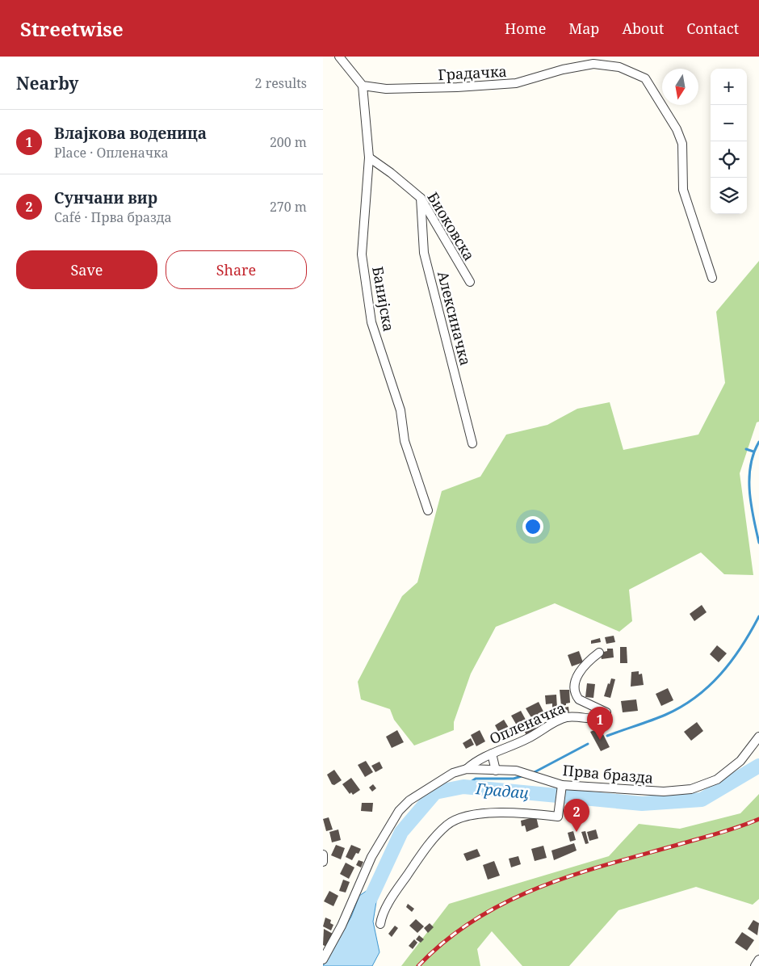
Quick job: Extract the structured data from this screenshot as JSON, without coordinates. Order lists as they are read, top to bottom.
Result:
{
  "streets": {
    "street": [
      "Градачка",
      "Биоковска",
      "Банијска",
      "Алексиначка",
      "Опленачка",
      "Прва бразда"
    ]
  },
  "crossings": [
    ["Градачка", "Банијска"],
    ["Биоковска", "Банијска"],
    ["Биоковска", "Алексиначка"],
    ["Опленачка", "Прва бразда"]
  ],
  "water": ["Градац"],
  "north": "bottom",
  "page": {
    "header": "Streetwise",
    "nav": [
      "Home",
      "Map",
      "About",
      "Contact"
    ],
    "heading": ["Nearby", "2 results"],
    "map_buttons": ["+", "−"],
    "list": [
      {
        "mark": "1",
        "name": "Влајкова воденица",
        "note": "Place · Опленачка",
        "value": "200 m"
      },
      {
        "mark": "2",
        "name": "Сунчани вир",
        "note": "Café · Прва бразда",
        "value": "270 m"
      }
    ],
    "buttons": ["Save", "Share"],
    "pins": ["1", "2"]
  }
}
